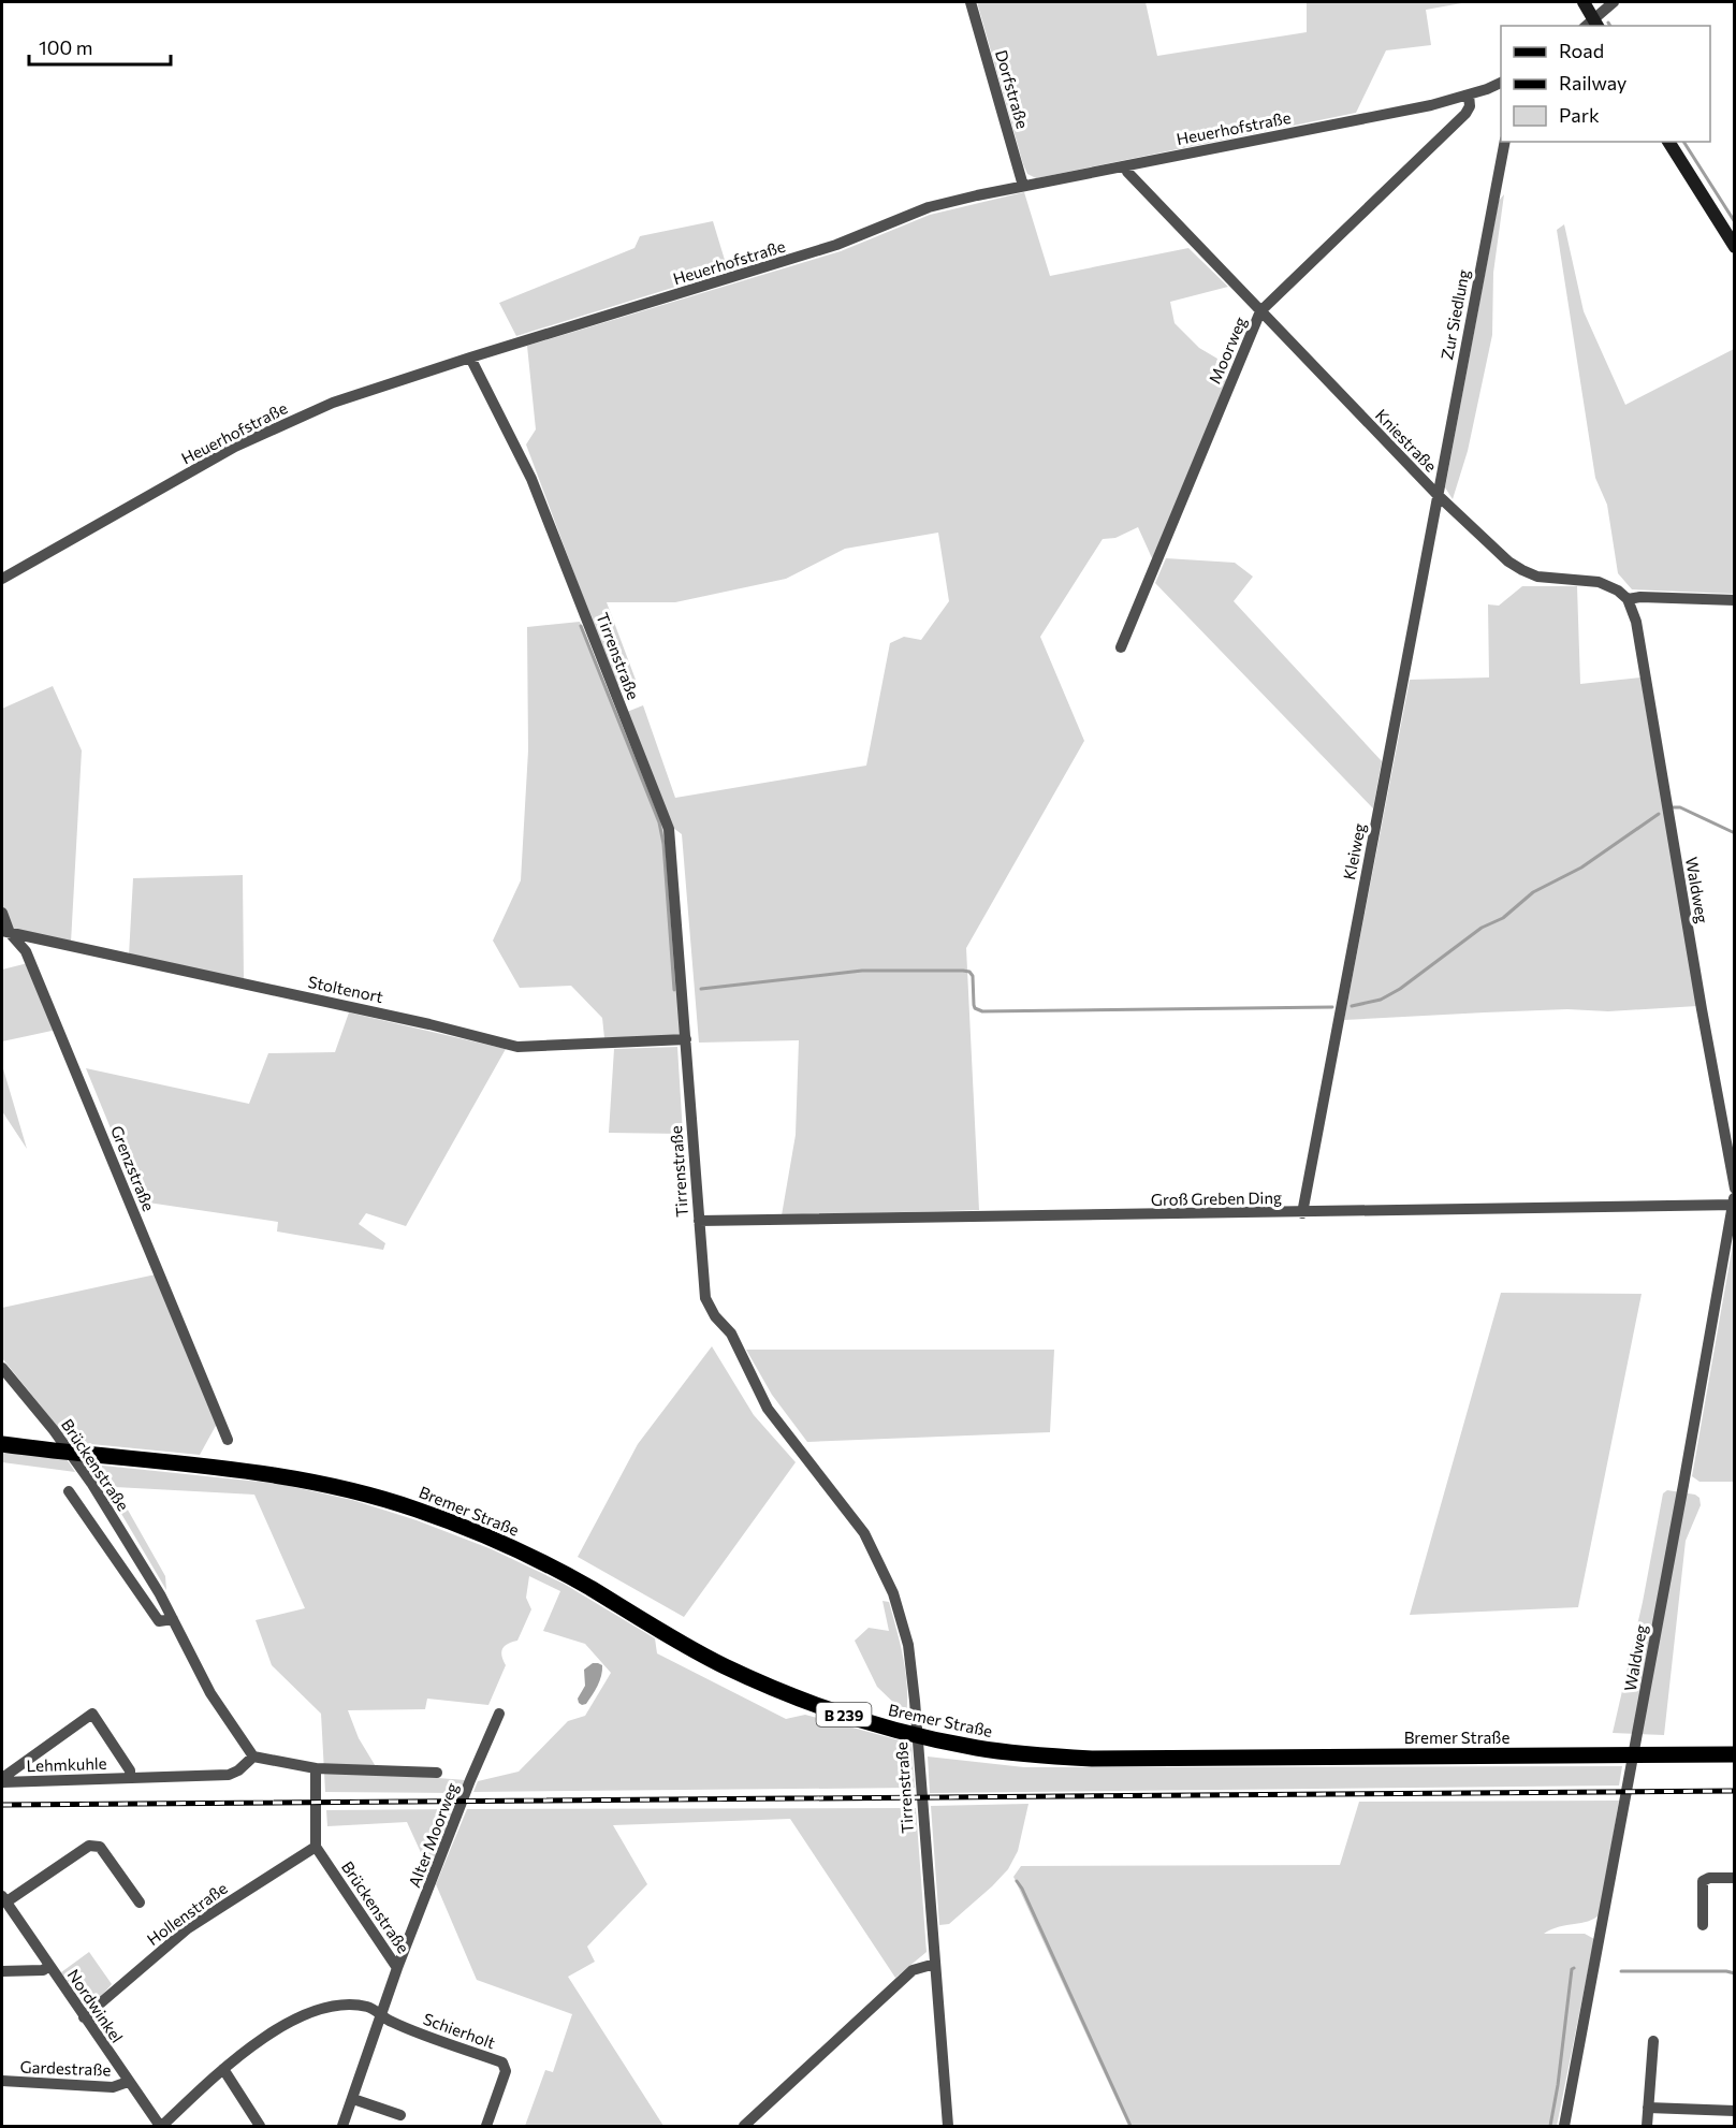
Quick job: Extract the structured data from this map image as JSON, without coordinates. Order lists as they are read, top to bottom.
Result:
{
  "streets": {
    "main road": ["Bremer Straße", "B 239"],
    "street": [
      "Dorfstraße",
      "Heuerhofstraße",
      "Zur Siedlung",
      "Moorweg",
      "Kniestraße",
      "Tirrenstraße",
      "Kleiweg",
      "Waldweg",
      "Stoltenort",
      "Grenzstraße",
      "Groß Greben Ding",
      "Brückenstraße",
      "Lehmkuhle",
      "Alter Moorweg",
      "Hollenstraße",
      "Nordwinkel",
      "Schierholt",
      "Gardestraße"
    ]
  },
  "crossings": [
    ["Dorfstraße", "Heuerhofstraße"],
    ["Heuerhofstraße", "Moorweg"],
    ["Heuerhofstraße", "Kniestraße"],
    ["Heuerhofstraße", "Tirrenstraße"],
    ["Zur Siedlung", "Kniestraße"],
    ["Zur Siedlung", "Kleiweg"],
    ["Moorweg", "Kniestraße"],
    ["Kniestraße", "Kleiweg"],
    ["Kniestraße", "Waldweg"],
    ["Tirrenstraße", "Stoltenort"],
    ["Tirrenstraße", "Groß Greben Ding"],
    ["Kleiweg", "Groß Greben Ding"],
    ["Waldweg", "Groß Greben Ding"],
    ["Stoltenort", "Grenzstraße"],
    ["Brückenstraße", "Lehmkuhle"],
    ["Brückenstraße", "Alter Moorweg"],
    ["Brückenstraße", "Hollenstraße"],
    ["Brückenstraße", "Schierholt"],
    ["Hollenstraße", "Nordwinkel"],
    ["Nordwinkel", "Schierholt"],
    ["Nordwinkel", "Gardestraße"]
  ],
  "legend": ["Road", "Railway", "Park"],
  "scale_bar": "100 m"
}
